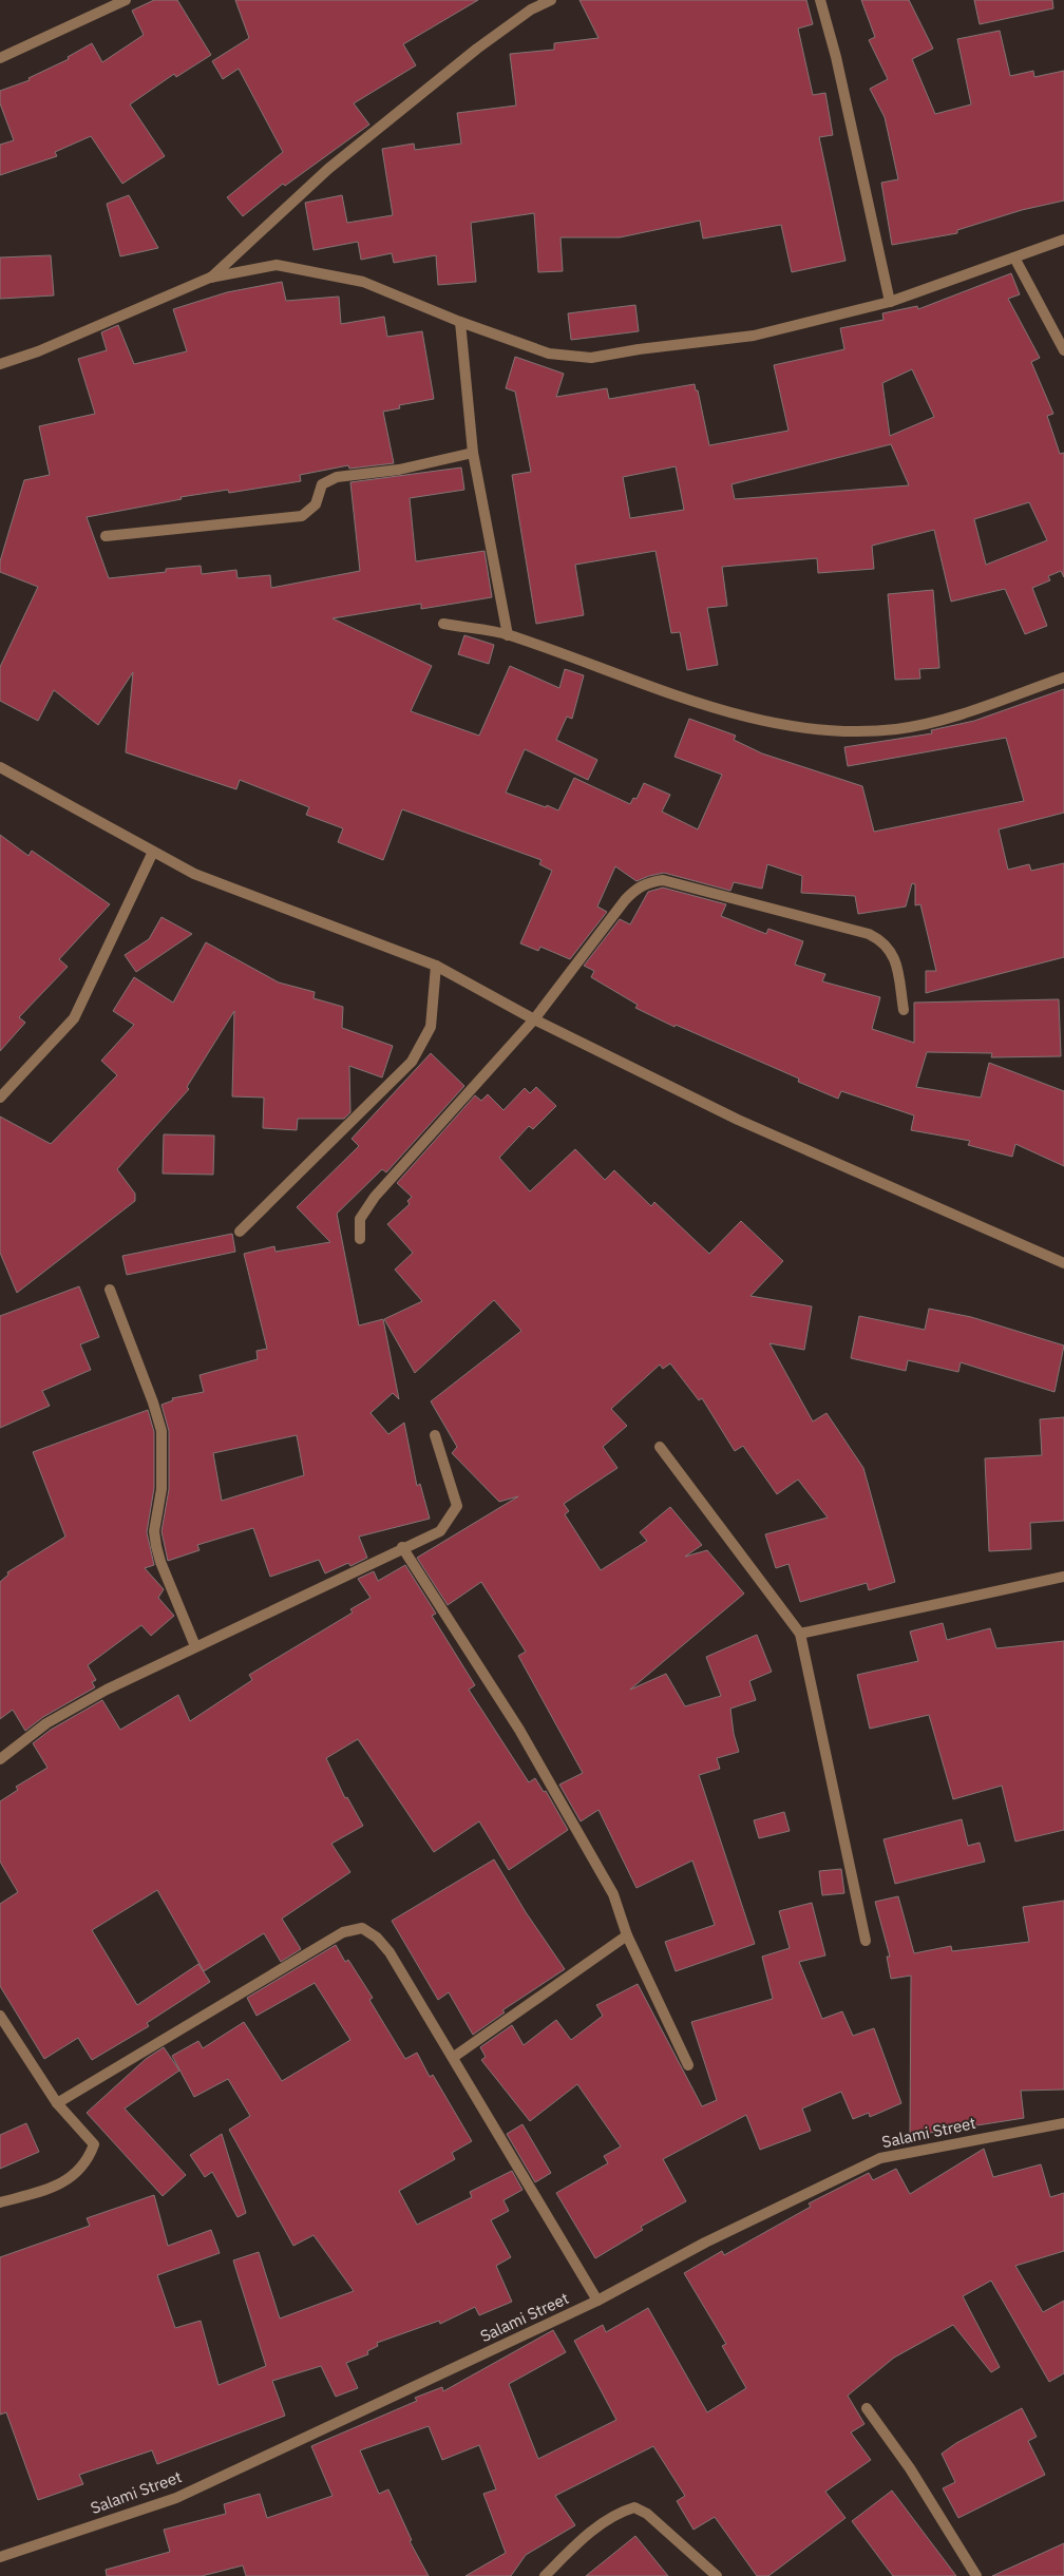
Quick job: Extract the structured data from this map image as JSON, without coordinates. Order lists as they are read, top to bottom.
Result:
{
  "streets": {
    "street": ["Salami Street"]
  }
}
